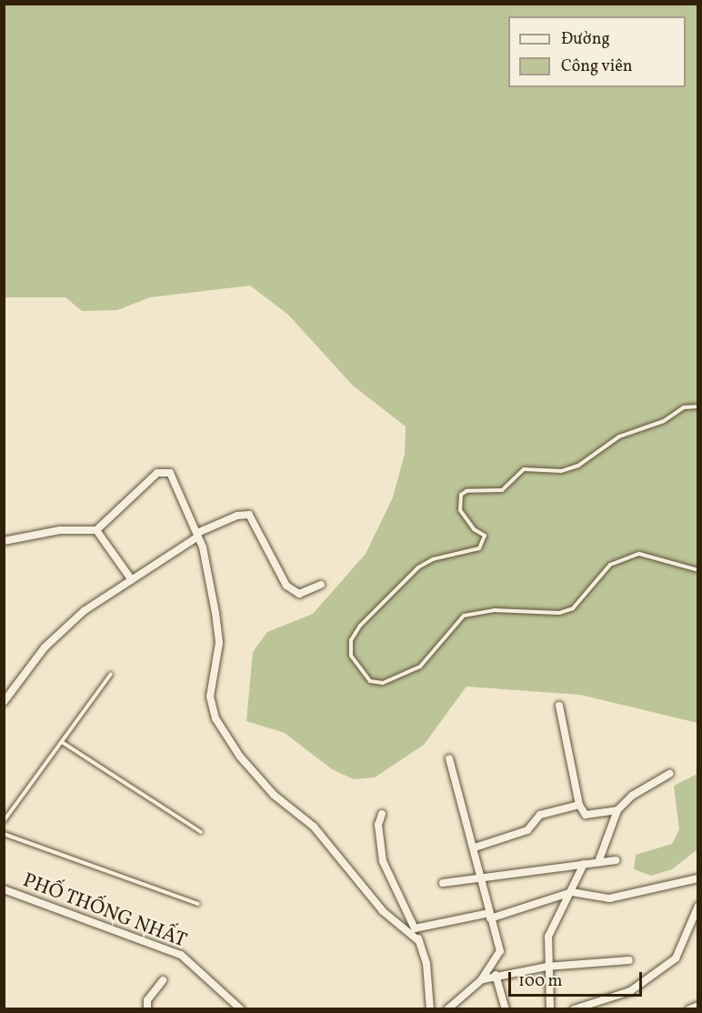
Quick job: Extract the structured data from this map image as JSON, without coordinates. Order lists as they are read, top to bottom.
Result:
{
  "streets": {
    "street": ["PHỐ THỐNG NHẤT"]
  },
  "legend": ["Đường", "Công viên"],
  "scale_bar": "100 m"
}
